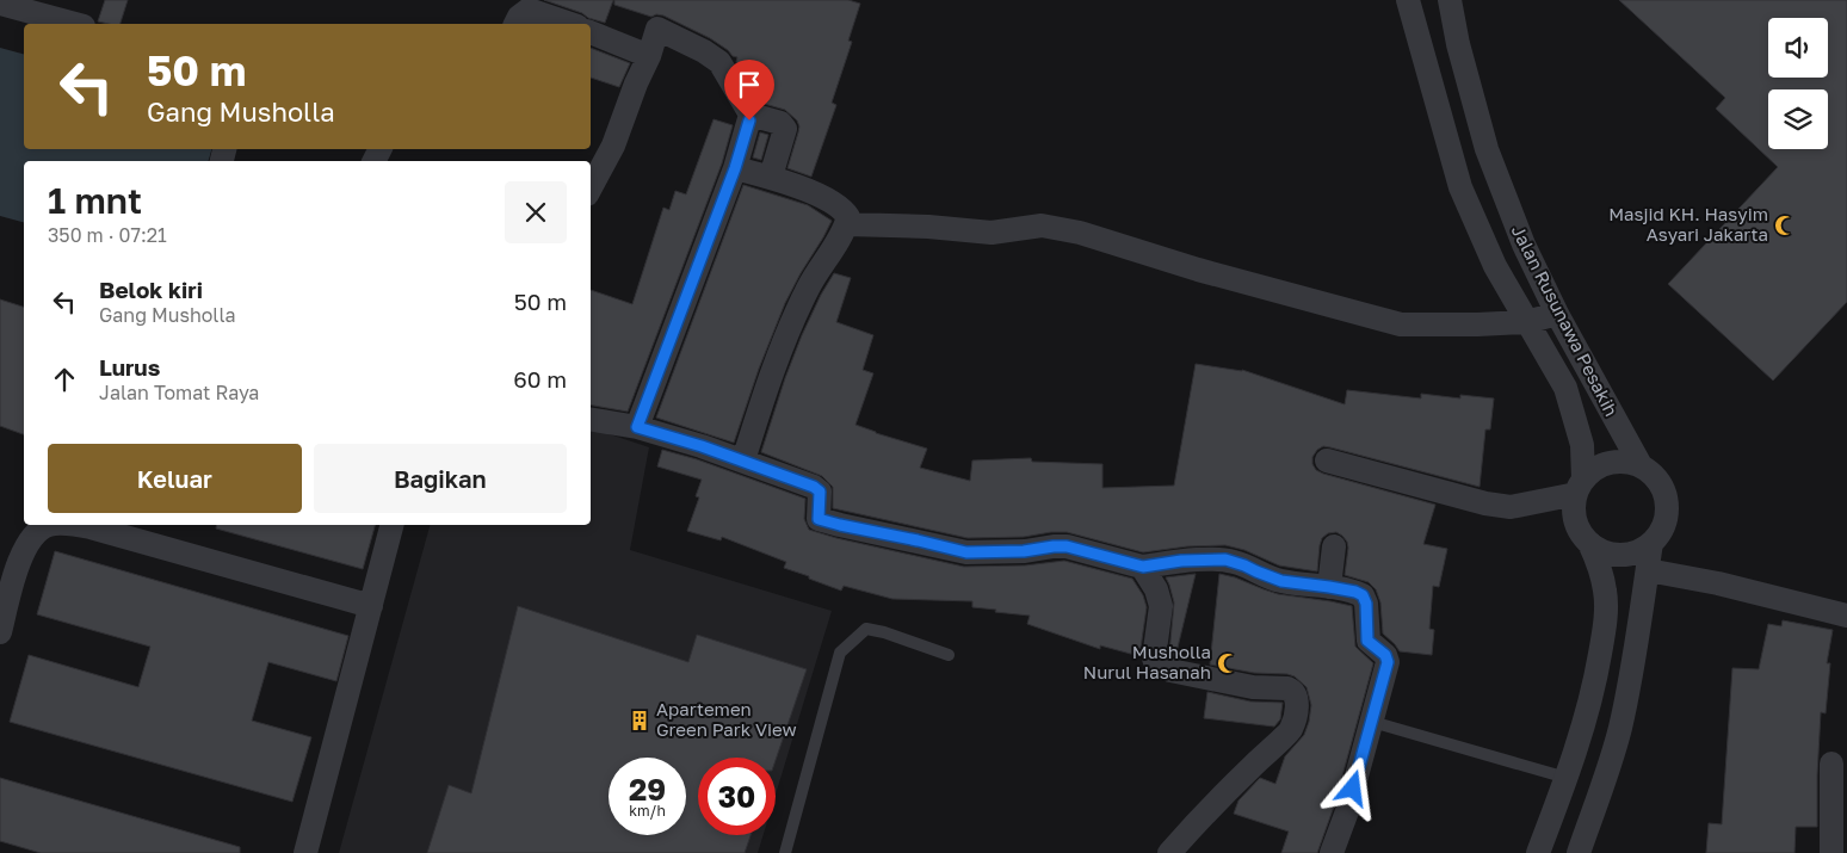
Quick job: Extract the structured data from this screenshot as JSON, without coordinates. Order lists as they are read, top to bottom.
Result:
{
  "streets": {
    "street": ["Jalan Rusunawa Pesakih"]
  },
  "places": {
    "mosque": ["Masjid KH. Hasyim Asyari Jakarta", "Musholla Nurul Hasanah"],
    "building": ["Apartemen Green Park View"]
  },
  "page": {
    "turn": ["50 m", "Gang Musholla"],
    "heading": ["1 mnt", "350 m · 07:21"],
    "list": [
      {
        "name": "Belok kiri",
        "note": "Gang Musholla",
        "value": "50 m"
      },
      {
        "name": "Lurus",
        "note": "Jalan Tomat Raya",
        "value": "60 m"
      }
    ],
    "buttons": ["Keluar", "Bagikan"],
    "speed": "29 km/h",
    "limit": "30"
  }
}
